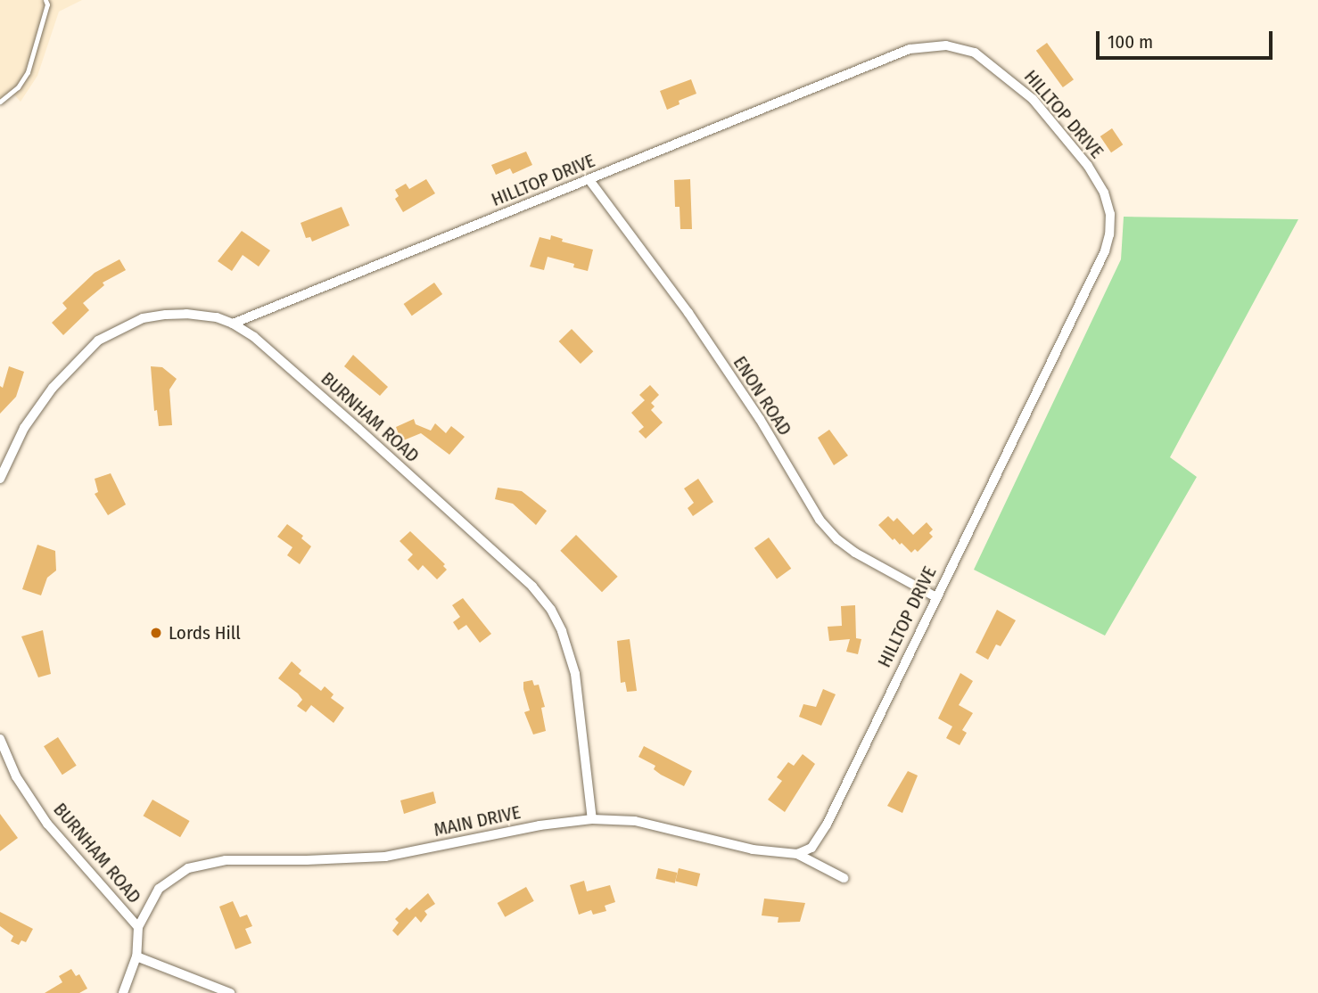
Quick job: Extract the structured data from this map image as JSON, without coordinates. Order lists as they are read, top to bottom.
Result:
{
  "streets": {
    "street": [
      "HILLTOP DRIVE",
      "ENON ROAD",
      "BURNHAM ROAD",
      "MAIN DRIVE"
    ]
  },
  "crossings": [
    ["HILLTOP DRIVE", "ENON ROAD"],
    ["HILLTOP DRIVE", "BURNHAM ROAD"],
    ["HILLTOP DRIVE", "MAIN DRIVE"],
    ["BURNHAM ROAD", "MAIN DRIVE"]
  ],
  "places": ["Lords Hill"],
  "scale_bar": "100 m"
}
